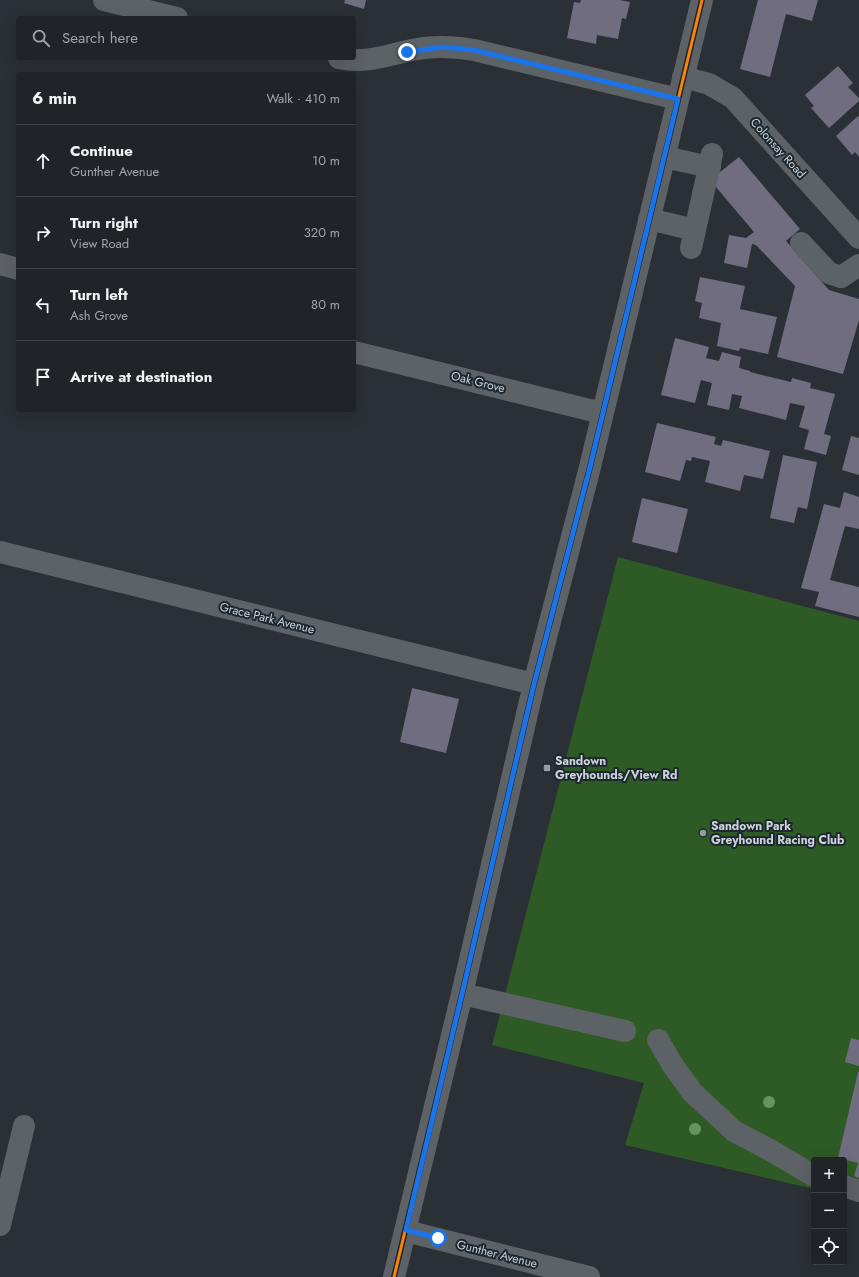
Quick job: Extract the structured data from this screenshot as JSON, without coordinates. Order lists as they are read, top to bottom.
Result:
{
  "streets": {
    "street": [
      "Colonsay Road",
      "Oak Grove",
      "Grace Park Avenue",
      "Gunther Avenue"
    ]
  },
  "places": {
    "transit": ["Sandown Greyhounds/View Rd"],
    "other": ["Sandown Park Greyhound Racing Club"]
  },
  "page": {
    "search": "Search here",
    "heading": ["6 min", "Walk · 410 m"],
    "list": [
      ["Continue", "Gunther Avenue", "10 m"],
      ["Turn right", "View Road", "320 m"],
      ["Turn left", "Ash Grove", "80 m"],
      "Arrive at destination"
    ],
    "map_buttons": ["+", "−"]
  }
}
